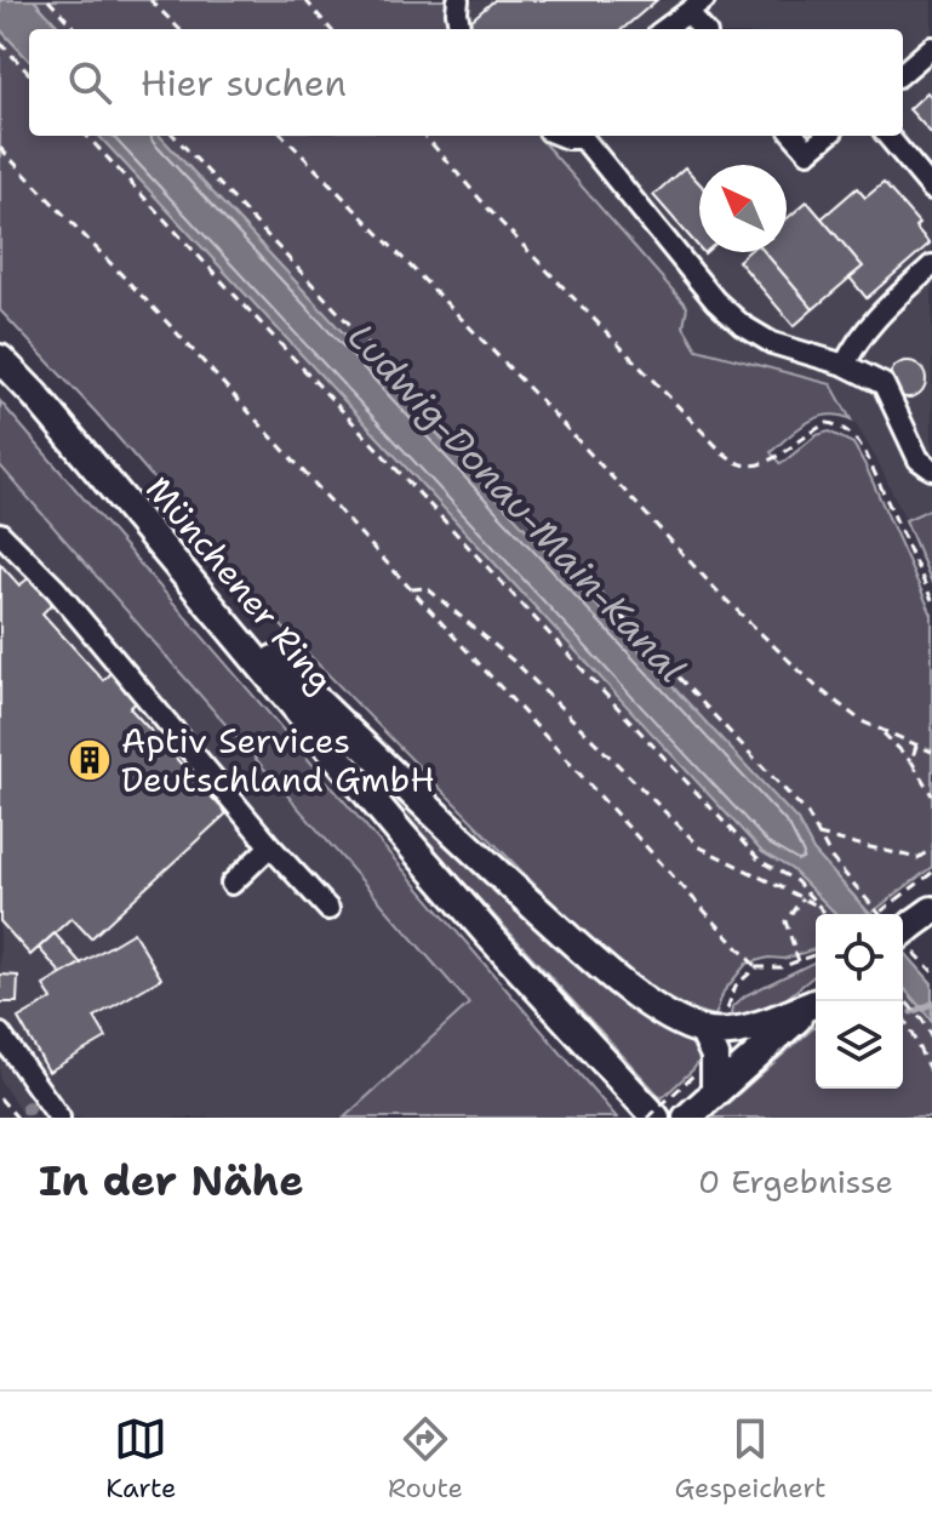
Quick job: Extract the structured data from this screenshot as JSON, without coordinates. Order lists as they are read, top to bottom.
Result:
{
  "streets": {
    "main road": ["Münchener Ring"]
  },
  "water": ["Ludwig-Donau-Main-Kanal"],
  "places": {
    "building": ["Aptiv Services Deutschland GmbH"]
  },
  "north": "top left",
  "page": {
    "search": "Hier suchen",
    "heading": ["In der Nähe", "0 Ergebnisse"],
    "nav": ["Karte", "Route", "Gespeichert"]
  }
}
